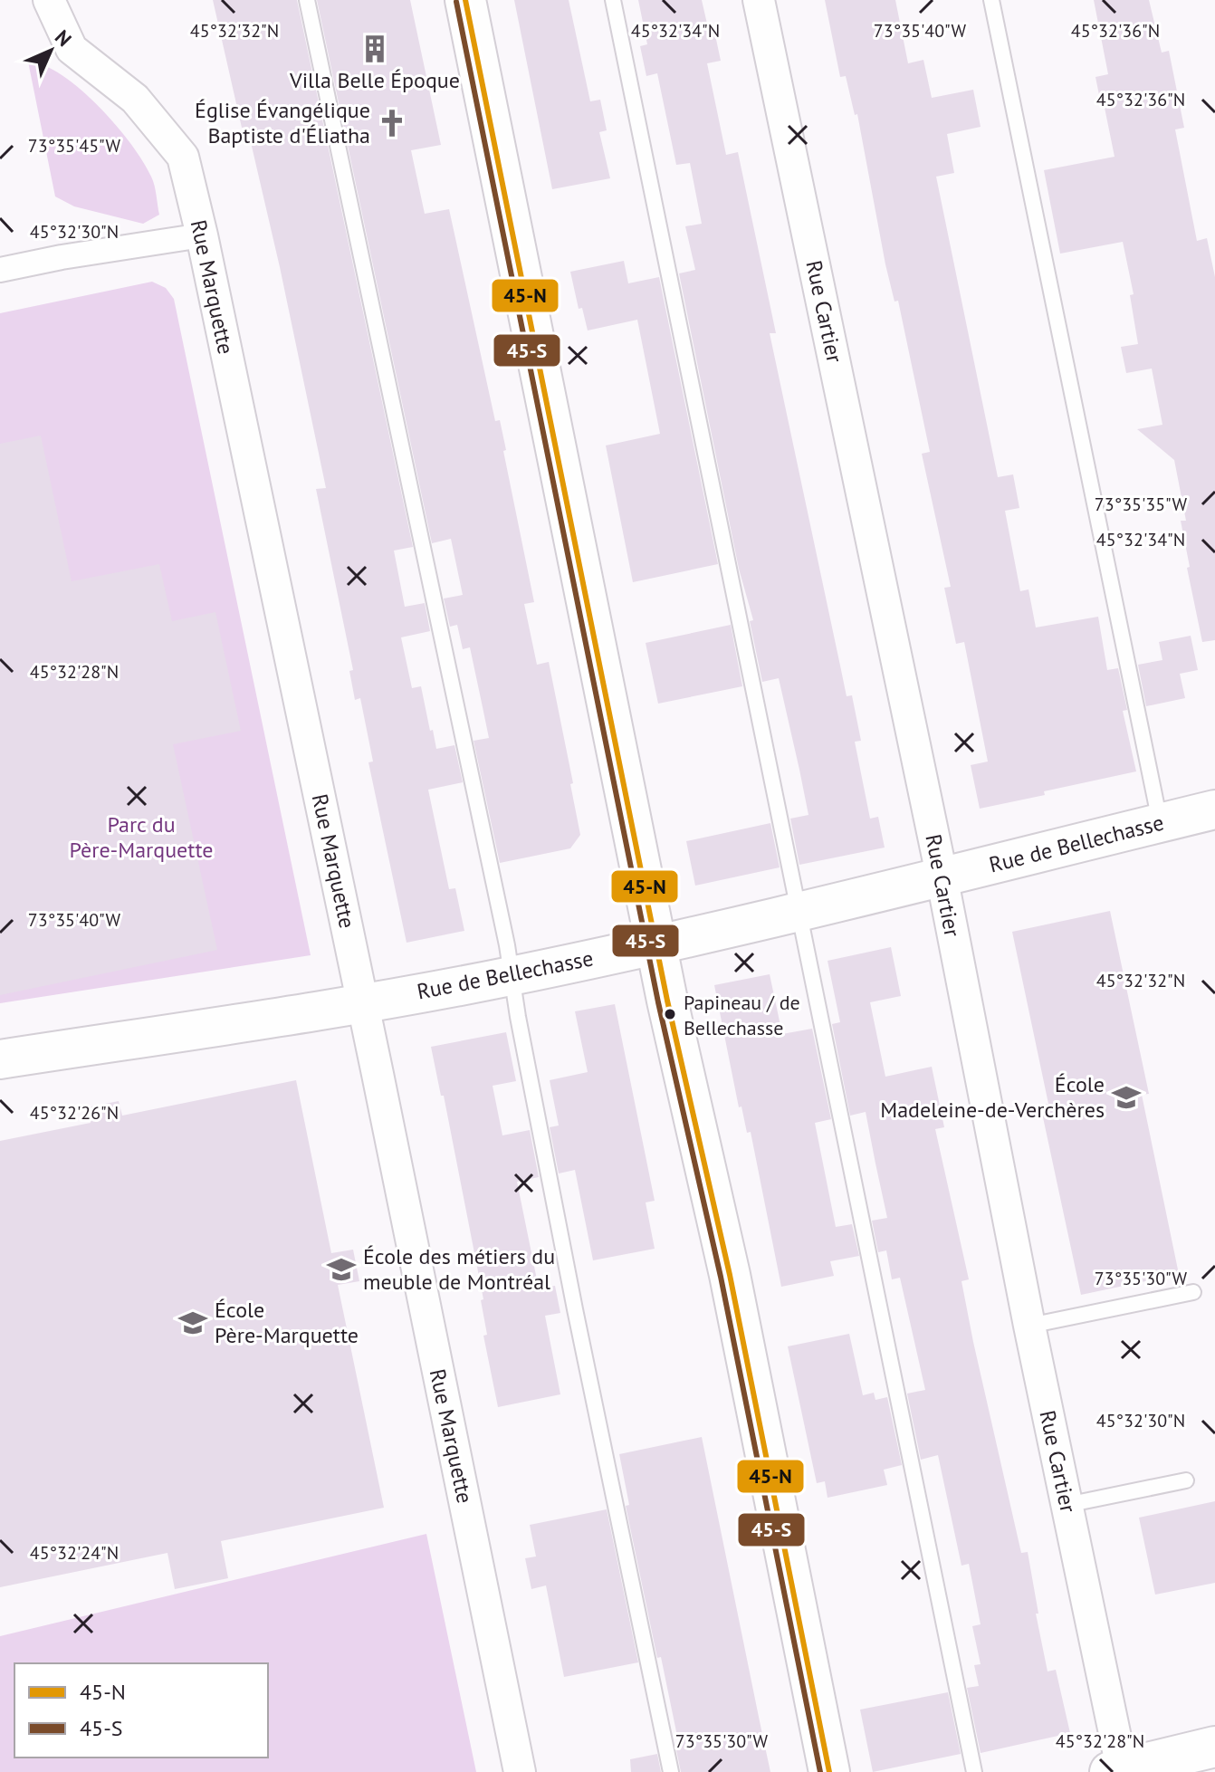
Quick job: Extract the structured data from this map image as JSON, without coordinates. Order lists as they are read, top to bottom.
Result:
{
  "streets": {
    "street": ["Rue Marquette", "Rue Cartier", "Rue de Bellechasse"]
  },
  "crossings": [
    ["Rue Marquette", "Rue de Bellechasse"],
    ["Rue Cartier", "Rue de Bellechasse"]
  ],
  "parks": ["Parc du Père-Marquette"],
  "places": {
    "building": ["Villa Belle Époque"],
    "church": ["Église Évangélique Baptiste d'Éliatha"],
    "other": ["Papineau / de Bellechasse"],
    "school or university": ["École Madeleine-de-Verchères", "École des métiers du meuble de Montréal", "École Père-Marquette"]
  },
  "lines": ["transit line 45-N", "transit line 45-S"],
  "legend": ["45-N", "45-S"],
  "north": "top right",
  "coordinates": [
    "45°32'36\"N",
    "45°32'32\"N",
    "45°32'34\"N",
    "73°35'40\"W",
    "73°35'45\"W",
    "45°32'30\"N",
    "73°35'35\"W",
    "45°32'28\"N",
    "45°32'26\"N",
    "73°35'30\"W",
    "45°32'24\"N"
  ]
}
